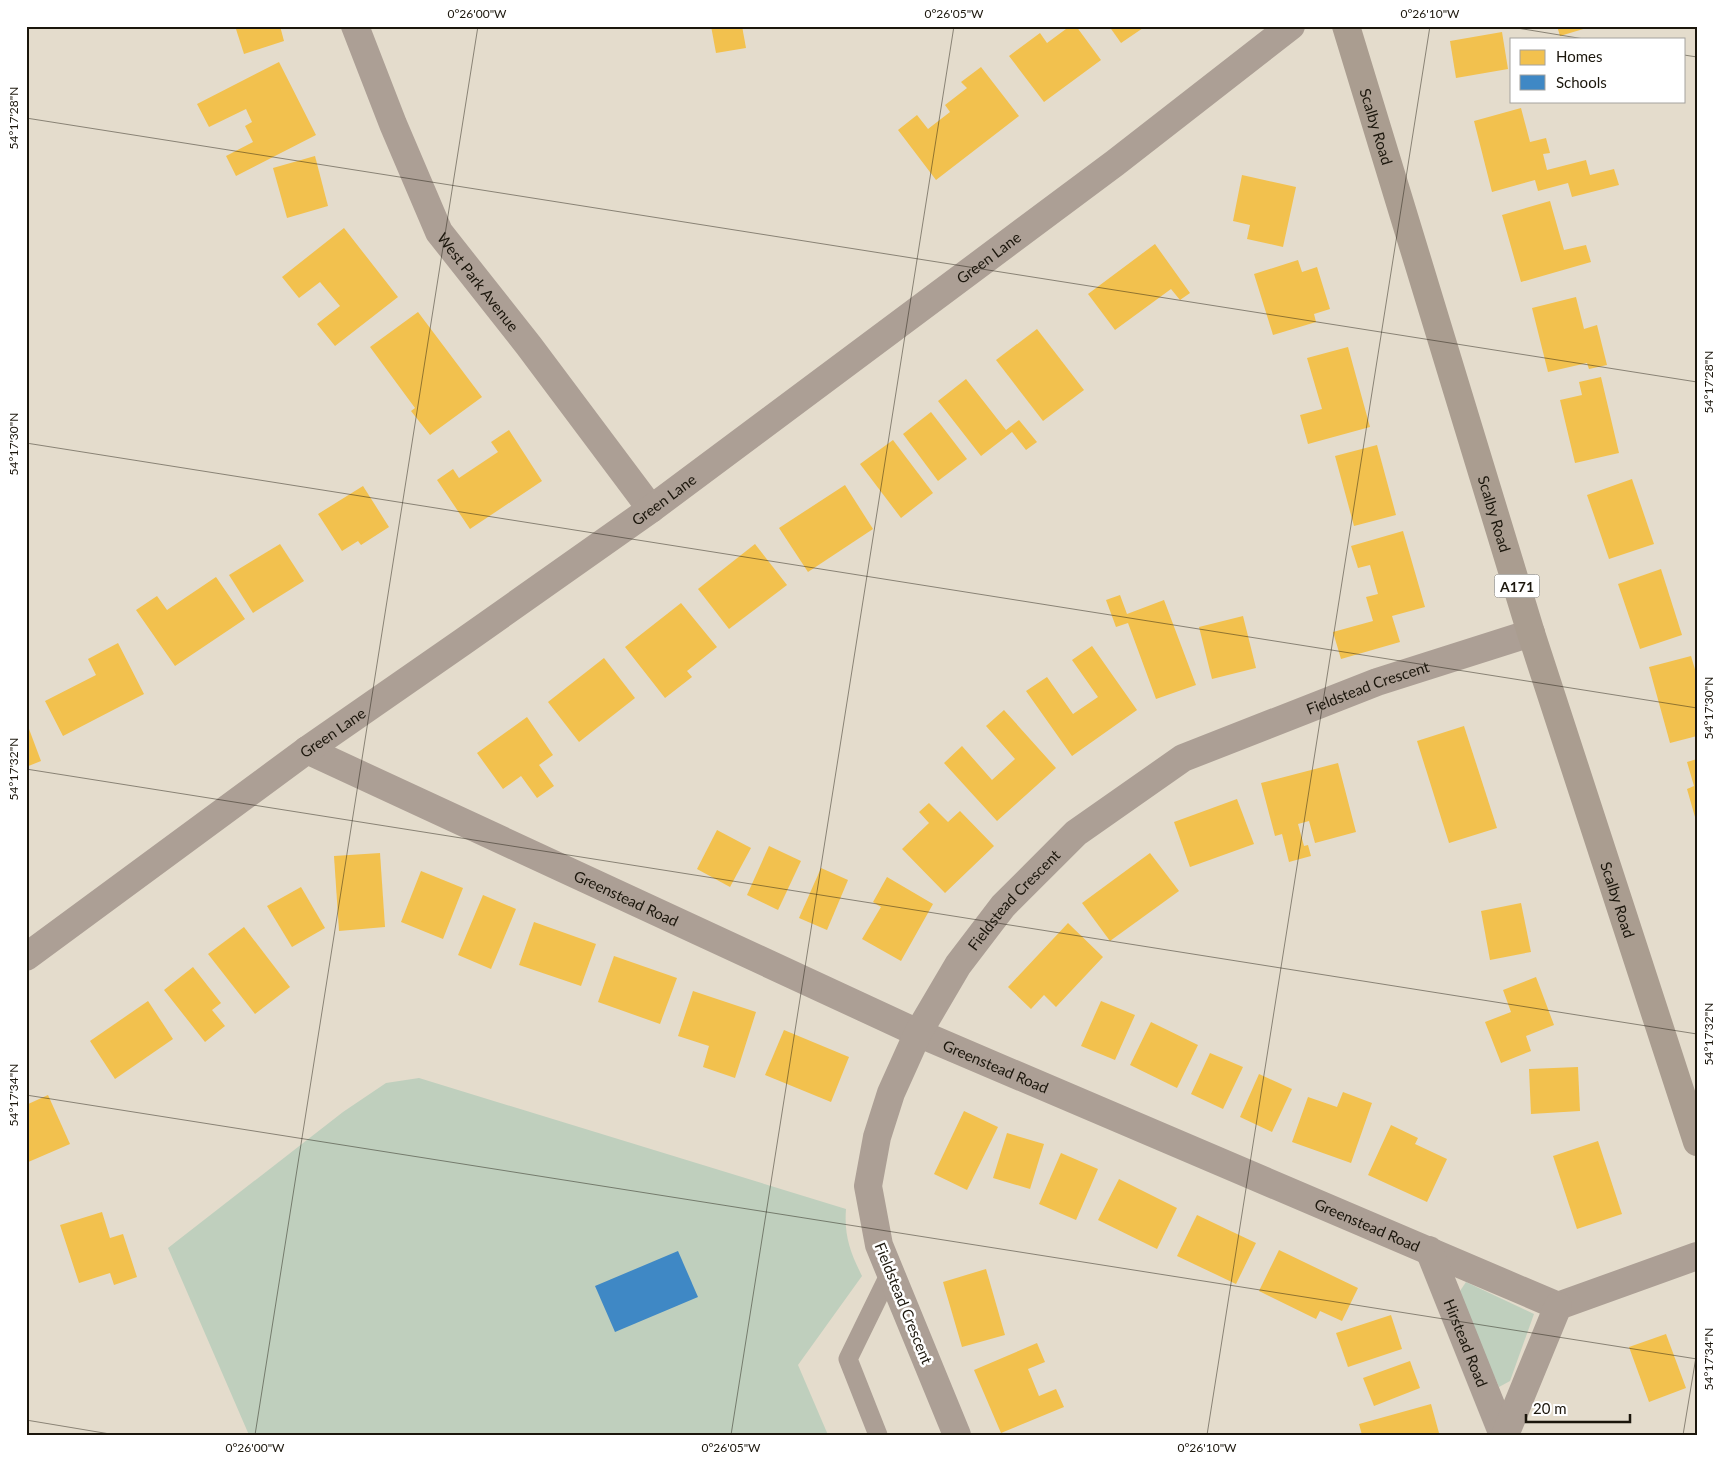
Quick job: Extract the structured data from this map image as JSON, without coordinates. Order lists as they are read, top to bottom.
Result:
{
  "streets": {
    "highway": ["Scalby Road", "A171"],
    "street": [
      "Green Lane",
      "West Park Avenue",
      "Fieldstead Crescent",
      "Greenstead Road",
      "Hirstead Road"
    ]
  },
  "crossings": [
    ["Scalby Road", "Fieldstead Crescent"],
    ["Green Lane", "West Park Avenue"],
    ["Green Lane", "Greenstead Road"],
    ["Fieldstead Crescent", "Greenstead Road"],
    ["Greenstead Road", "Hirstead Road"]
  ],
  "legend": ["Homes", "Schools"],
  "scale_bar": "20 m",
  "coordinates": [
    "0°26'00\"W",
    "0°26'05\"W",
    "0°26'10\"W",
    "54°17'28\"N",
    "54°17'30\"N",
    "54°17'32\"N",
    "54°17'34\"N"
  ]
}
